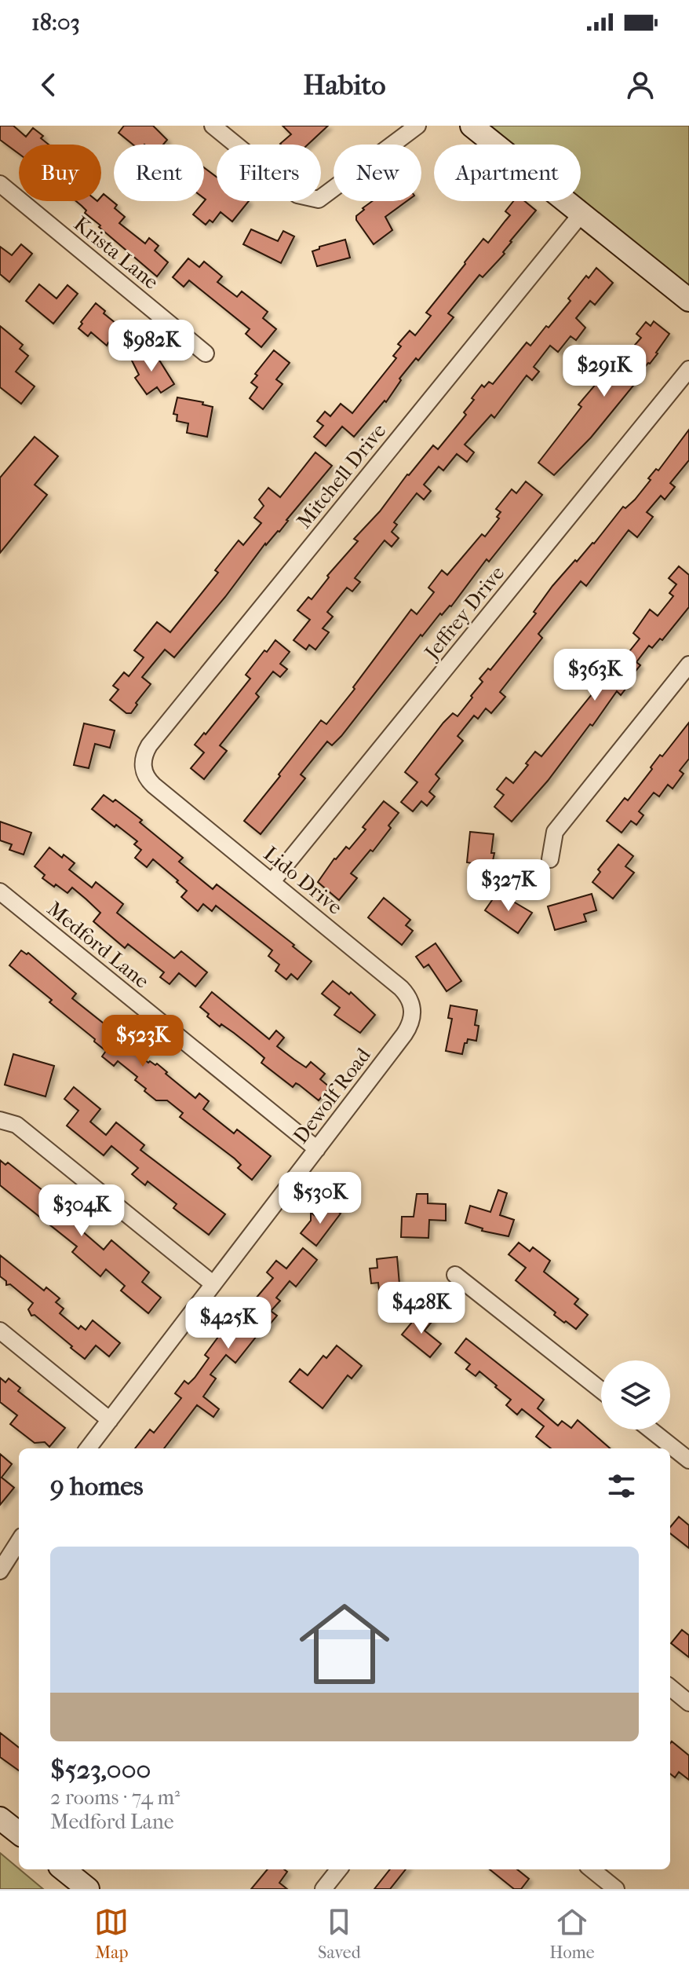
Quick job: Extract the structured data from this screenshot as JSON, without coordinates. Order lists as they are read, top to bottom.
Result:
{
  "streets": {
    "street": [
      "Krista Lane",
      "Mitchell Drive",
      "Jeffrey Drive",
      "Lido Drive",
      "Medford Lane",
      "Dewolf Road"
    ]
  },
  "crossings": [
    ["Mitchell Drive", "Lido Drive"],
    ["Jeffrey Drive", "Lido Drive"],
    ["Lido Drive", "Dewolf Road"],
    ["Medford Lane", "Dewolf Road"]
  ],
  "page": {
    "status": "18:03",
    "header": "Habito",
    "chip": [
      "Buy",
      "Rent",
      "Filters",
      "New",
      "Apartment"
    ],
    "price": [
      "$982K",
      "$291K",
      "$363K",
      "$327K",
      "$523K",
      "$530K",
      "$304K",
      "$428K",
      "$425K"
    ],
    "heading": "9 homes",
    "list": [
      {
        "name": "$523,000",
        "note": "2 rooms · 74 m² · Medford Lane"
      }
    ],
    "tabs": ["Map", "Saved", "Home"]
  }
}
